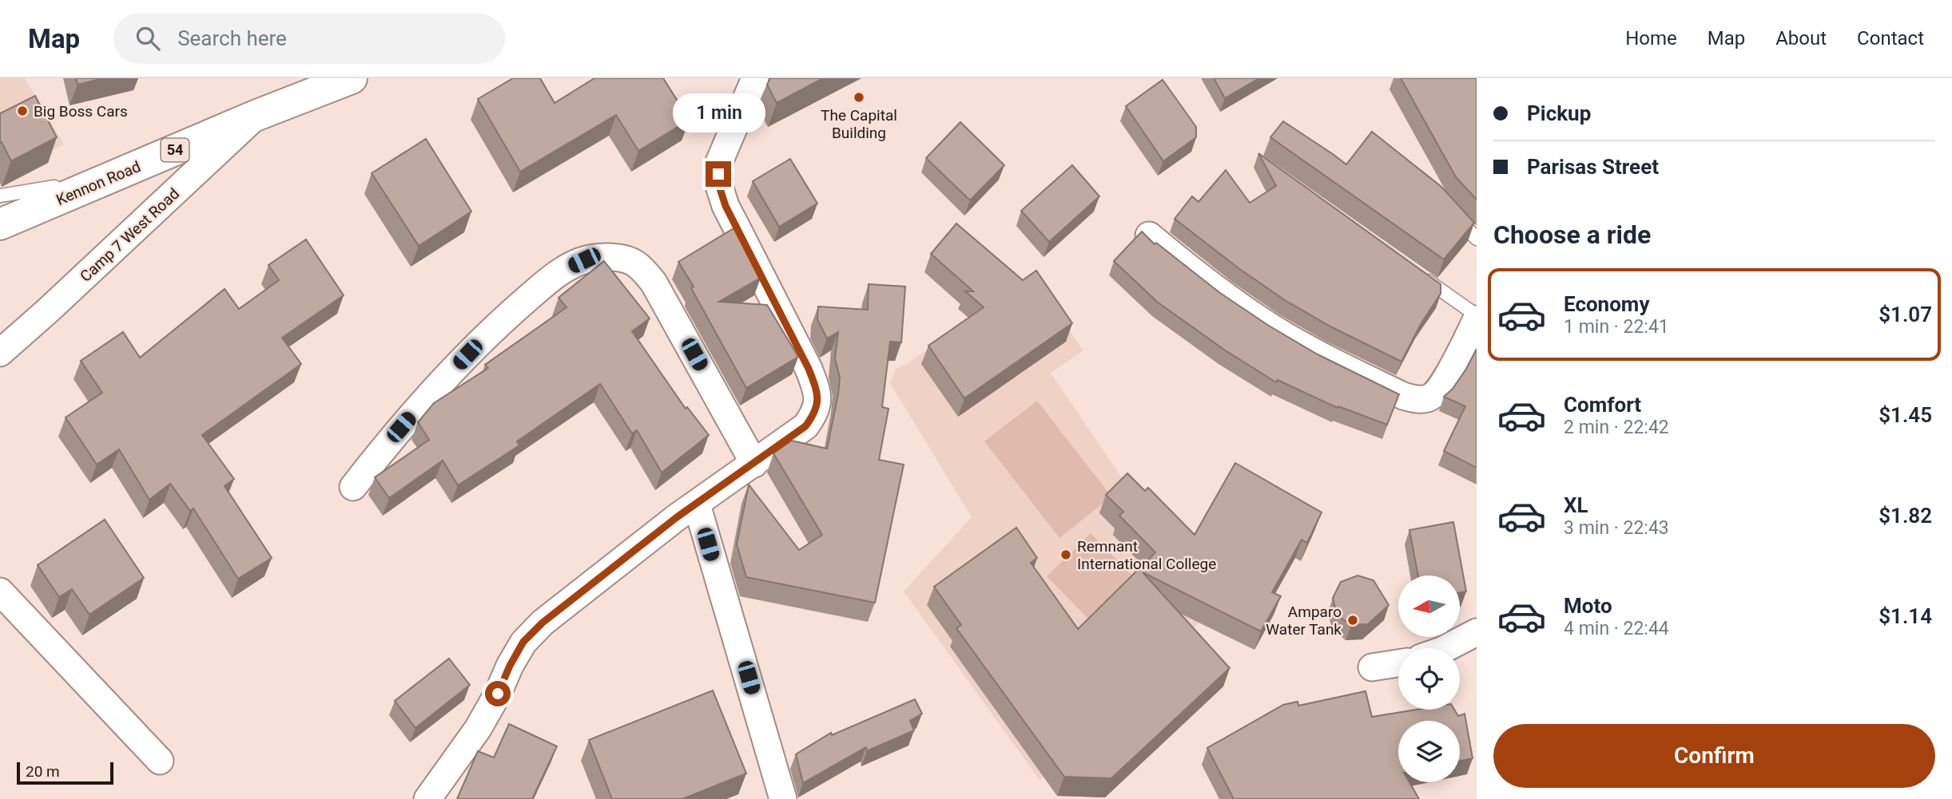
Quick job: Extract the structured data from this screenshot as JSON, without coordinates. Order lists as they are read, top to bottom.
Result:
{
  "streets": {
    "highway": ["54", "Kennon Road"],
    "street": ["Camp 7 West Road"]
  },
  "crossings": [
    ["Kennon Road", "Camp 7 West Road"]
  ],
  "places": [
    "The Capital Building",
    "Big Boss Cars",
    "Remnant International College",
    "Amparo Water Tank"
  ],
  "scale_bar": "20 m",
  "north": "left",
  "page": {
    "header": "Map",
    "search": "Search here",
    "nav": [
      "Home",
      "Map",
      "About",
      "Contact"
    ],
    "banner": ["Pickup", "Parisas Street"],
    "bubble": "1 min",
    "heading": "Choose a ride",
    "list": [
      {
        "name": "Economy",
        "note": "1 min · 22:41",
        "value": "$1.07"
      },
      {
        "name": "Comfort",
        "note": "2 min · 22:42",
        "value": "$1.45"
      },
      {
        "name": "XL",
        "note": "3 min · 22:43",
        "value": "$1.82"
      },
      {
        "name": "Moto",
        "note": "4 min · 22:44",
        "value": "$1.14"
      }
    ],
    "buttons": "Confirm",
    "scale": "20 m"
  }
}
